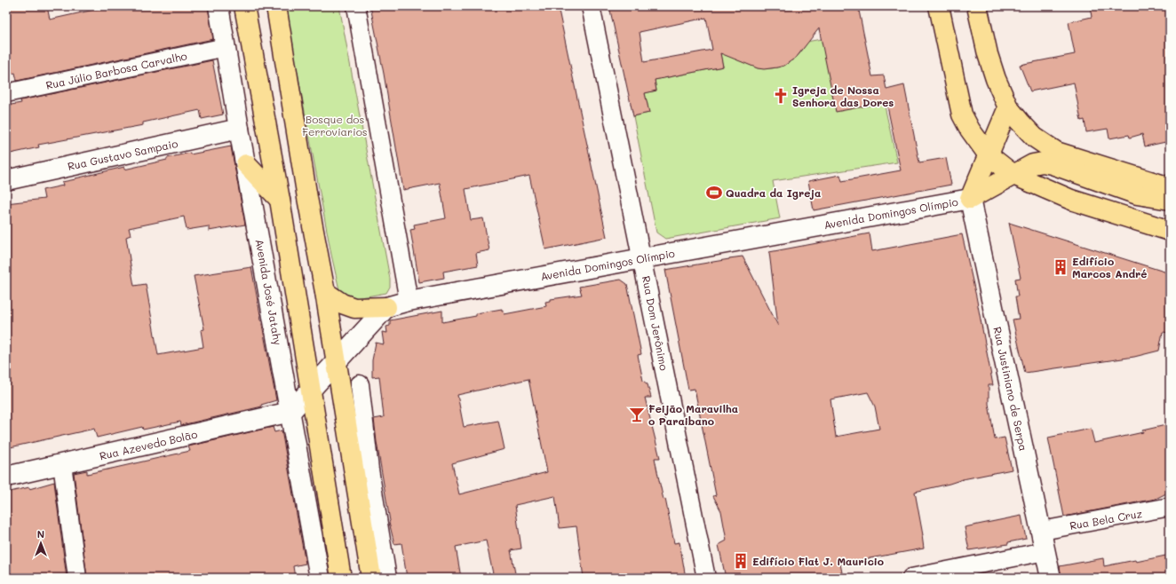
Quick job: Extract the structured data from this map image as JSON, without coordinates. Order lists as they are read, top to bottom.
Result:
{
  "streets": {
    "street": [
      "Rua Júlio Barbosa Carvalho",
      "Rua Gustavo Sampaio",
      "Avenida Domingos Olímpio",
      "Avenida José Jatahy",
      "Rua Dom Jerônimo",
      "Rua Justiniano de Serpa",
      "Rua Azevedo Bolão",
      "Rua Bela Cruz"
    ]
  },
  "crossings": [
    ["Rua Júlio Barbosa Carvalho", "Avenida José Jatahy"],
    ["Rua Gustavo Sampaio", "Avenida José Jatahy"],
    ["Avenida Domingos Olímpio", "Rua Dom Jerônimo"],
    ["Avenida Domingos Olímpio", "Rua Justiniano de Serpa"],
    ["Avenida José Jatahy", "Rua Azevedo Bolão"],
    ["Rua Justiniano de Serpa", "Rua Bela Cruz"]
  ],
  "parks": ["Bosque dos Ferroviarios"],
  "places": {
    "church": ["Igreja de Nossa Senhora das Dores"],
    "sports": ["Quadra da Igreja"],
    "building": ["Edifício Marcos André", "Edifício Flat J. Mauricio"],
    "bar": ["Feijão Maravilha o Paraibano"]
  },
  "north": "top"
}
